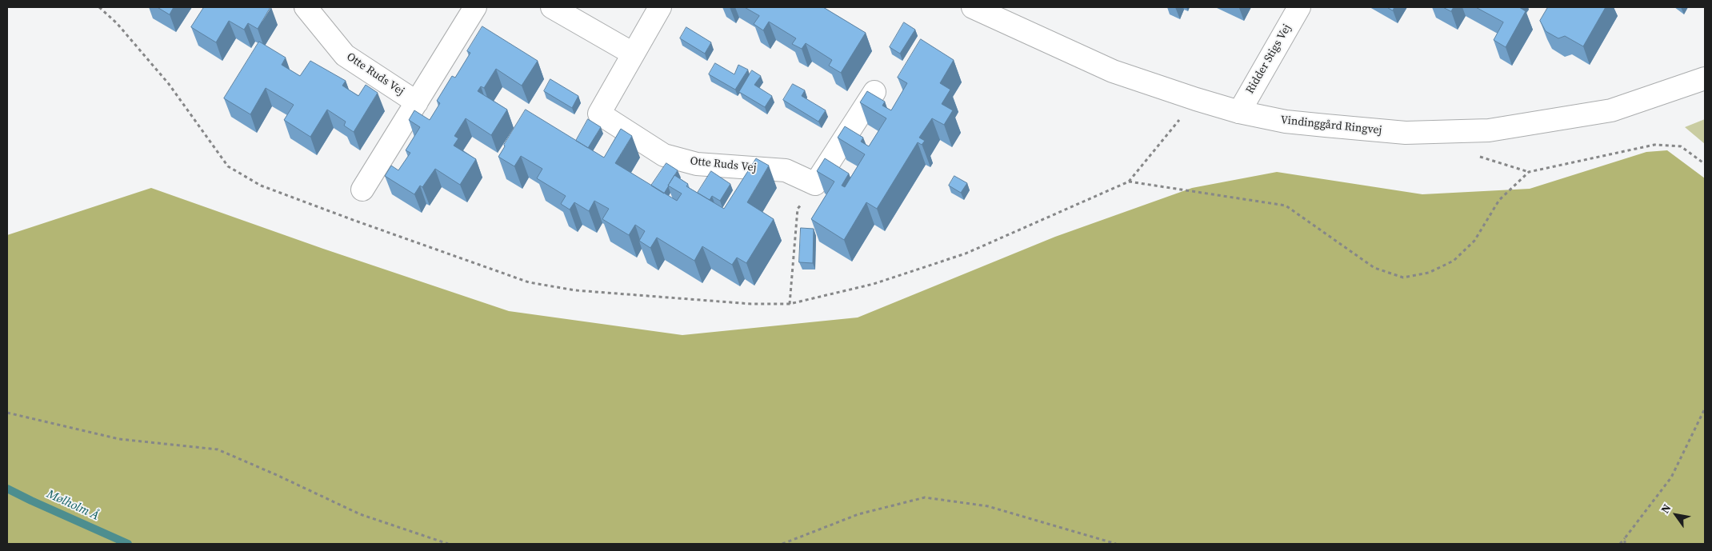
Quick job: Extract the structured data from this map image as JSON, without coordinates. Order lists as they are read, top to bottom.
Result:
{
  "streets": {
    "street": ["Ridder Stigs Vej", "Otte Ruds Vej", "Vindinggård Ringvej"]
  },
  "crossings": [
    ["Ridder Stigs Vej", "Vindinggård Ringvej"]
  ],
  "water": ["Mølholm Å"],
  "north": "top left"
}
